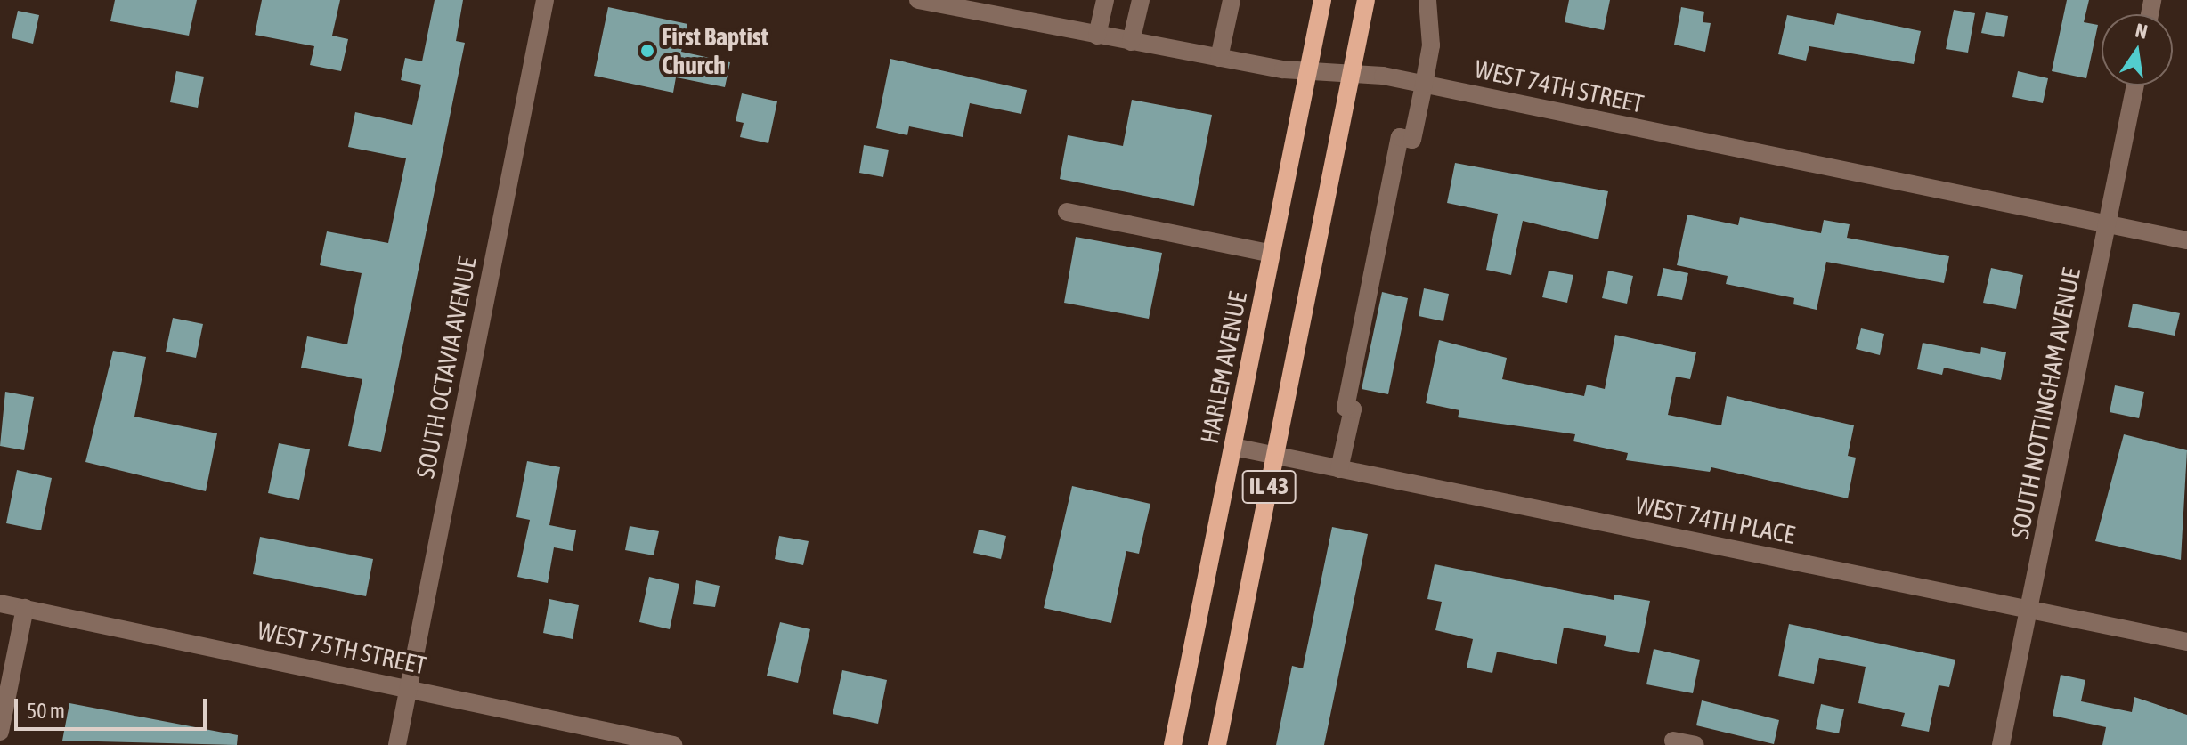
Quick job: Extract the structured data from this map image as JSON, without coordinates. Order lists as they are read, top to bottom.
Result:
{
  "streets": {
    "main road": ["HARLEM AVENUE", "IL 43"],
    "street": [
      "WEST 74TH STREET",
      "SOUTH OCTAVIA AVENUE",
      "SOUTH NOTTINGHAM AVENUE",
      "WEST 74TH PLACE",
      "WEST 75TH STREET"
    ]
  },
  "crossings": [
    ["WEST 74TH STREET", "HARLEM AVENUE"],
    ["WEST 74TH STREET", "SOUTH NOTTINGHAM AVENUE"],
    ["WEST 74TH STREET", "IL 43"],
    ["SOUTH OCTAVIA AVENUE", "WEST 75TH STREET"],
    ["HARLEM AVENUE", "WEST 74TH PLACE"],
    ["SOUTH NOTTINGHAM AVENUE", "WEST 74TH PLACE"],
    ["IL 43", "WEST 74TH PLACE"]
  ],
  "places": ["First Baptist Church"],
  "scale_bar": "50 m",
  "north": "top"
}
